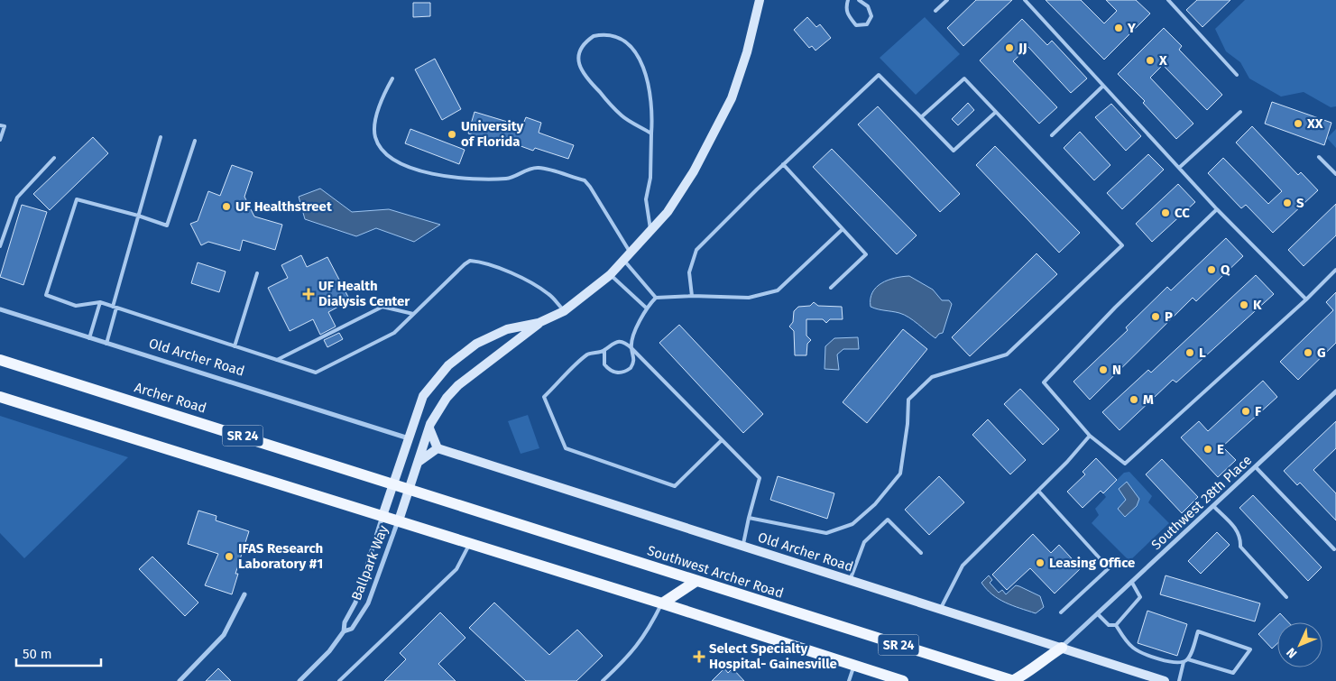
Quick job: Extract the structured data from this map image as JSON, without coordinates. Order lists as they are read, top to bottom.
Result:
{
  "streets": {
    "main road": ["Archer Road", "SR 24", "Southwest Archer Road"],
    "street": ["Old Archer Road", "Southwest 28th Place", "Ballpark Way"]
  },
  "crossings": [
    ["Old Archer Road", "Southwest 28th Place"],
    ["Archer Road", "Southwest Archer Road"],
    ["SR 24", "Ballpark Way"]
  ],
  "places": {
    "other": [
      "Y",
      "JJ",
      "X",
      "XX",
      "University of Florida",
      "S",
      "UF Healthstreet",
      "CC",
      "Q",
      "K",
      "P",
      "L",
      "G",
      "N",
      "M",
      "F",
      "E",
      "IFAS Research Laboratory #1",
      "Leasing Office"
    ],
    "health": ["UF Health Dialysis Center", "Select Specialty Hospital- Gainesville"]
  },
  "scale_bar": "50 m",
  "north": "bottom left"
}
